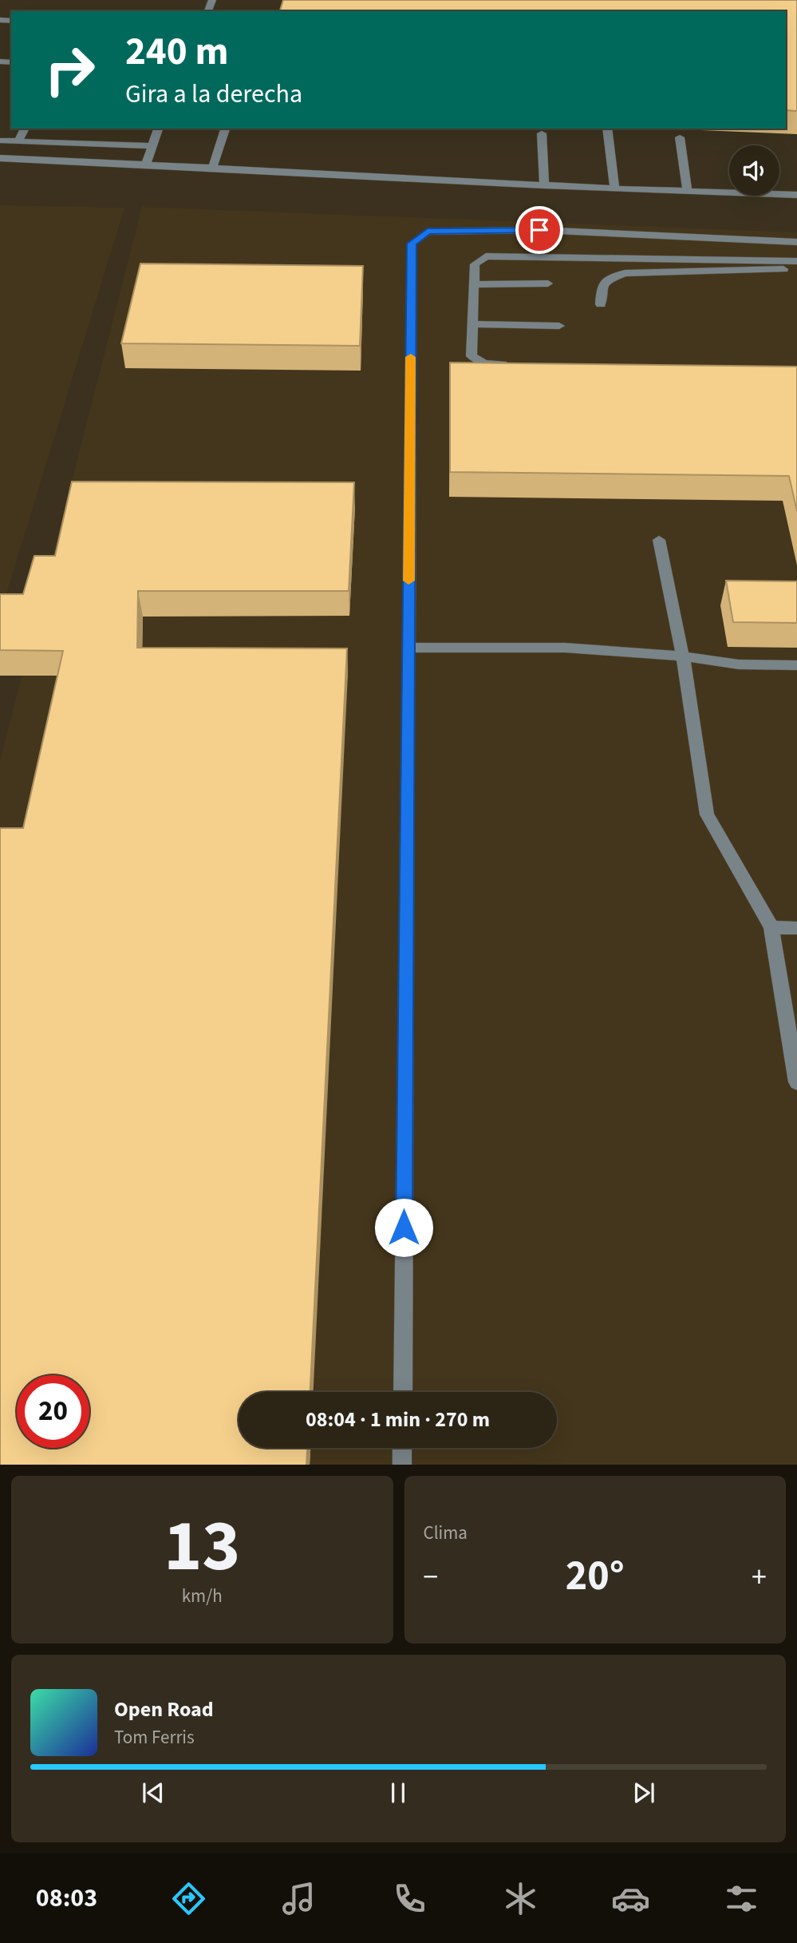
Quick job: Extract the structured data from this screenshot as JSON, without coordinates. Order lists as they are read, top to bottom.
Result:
{
  "page": {
    "turn": ["240 m", "Gira a la derecha"],
    "limit": "20",
    "trip": "08:04 · 1 min · 270 m",
    "tile": [
      ["13", "km/h"],
      "Clima"
    ],
    "heat": ["−", "20°", "+"],
    "song": ["Open Road", "Tom Ferris"],
    "tabs": "08:03"
  }
}
